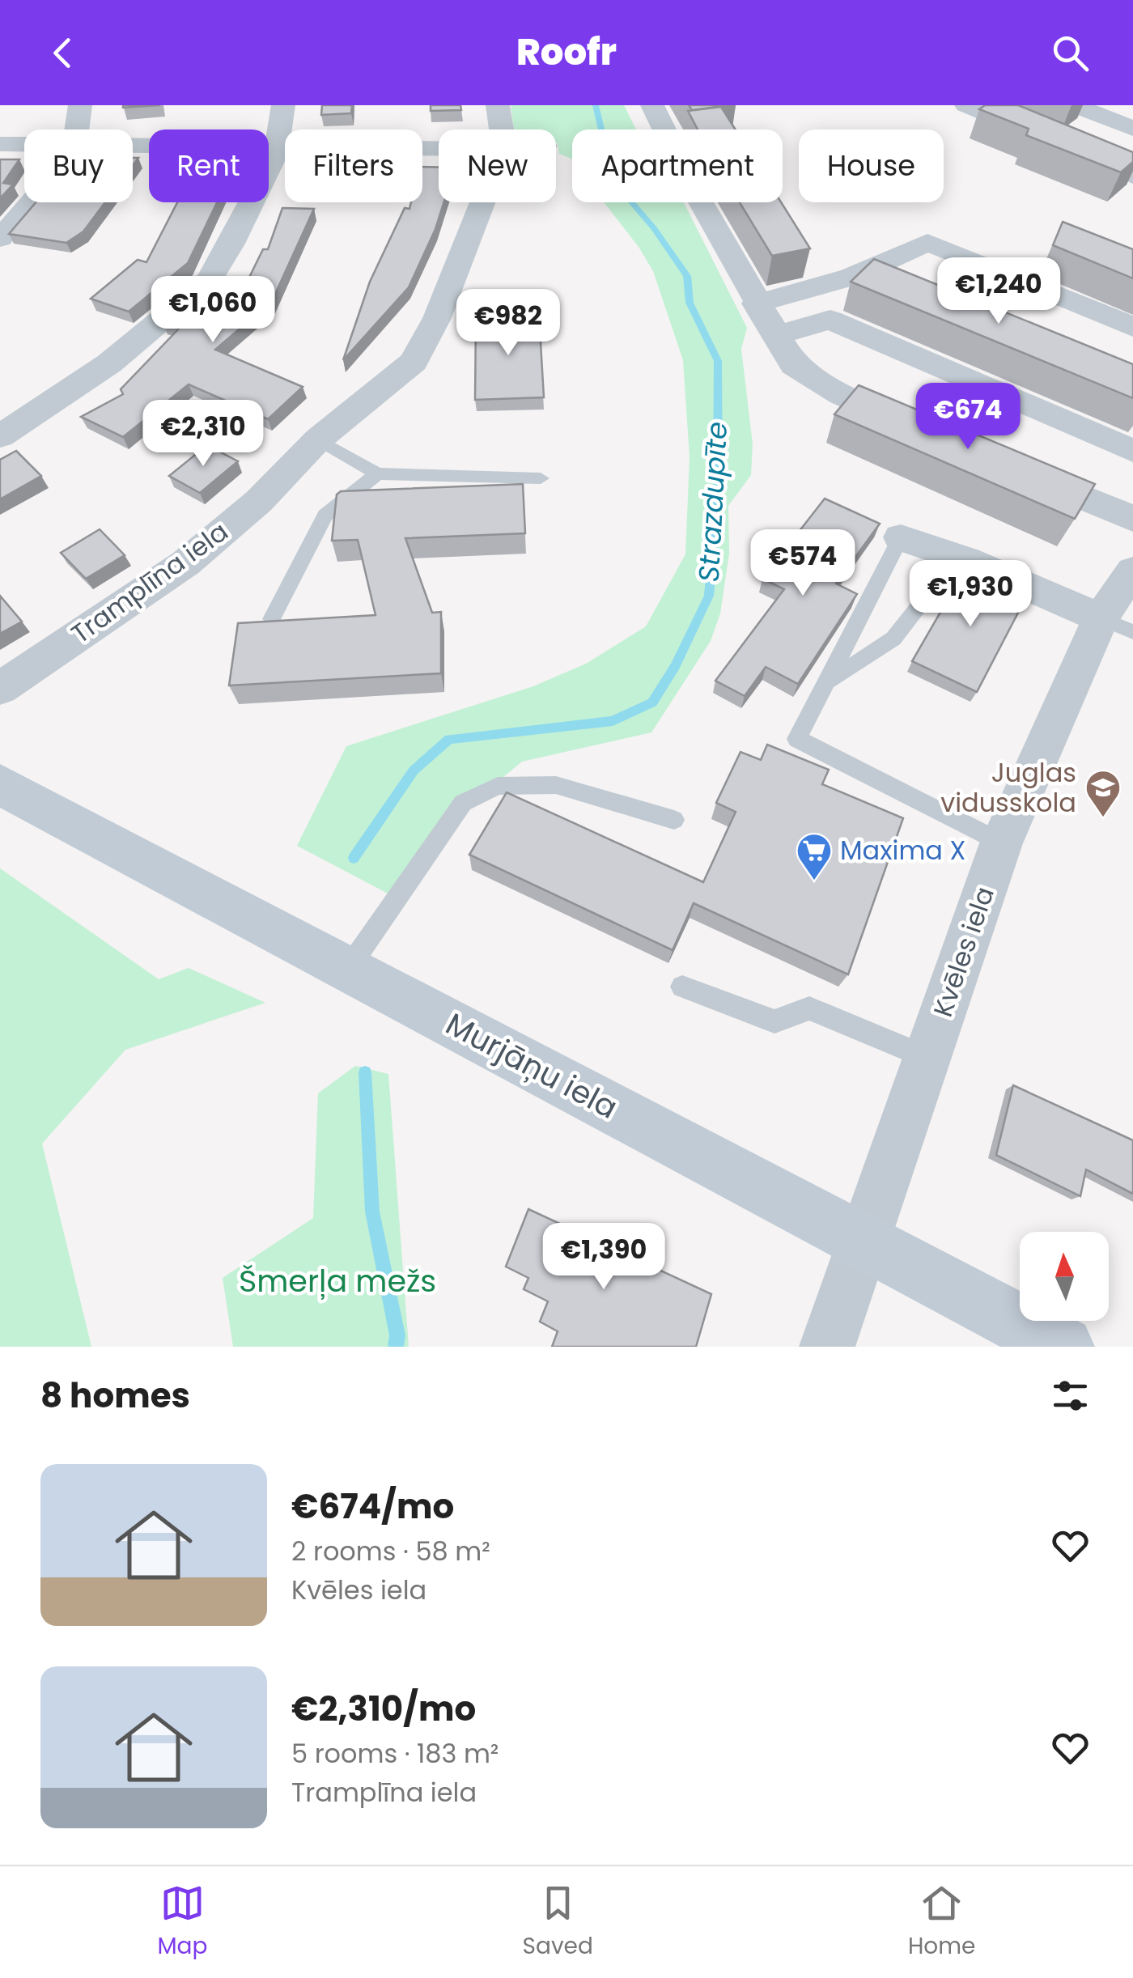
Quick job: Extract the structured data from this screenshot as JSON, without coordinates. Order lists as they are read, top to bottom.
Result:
{
  "streets": {
    "street": ["Tramplīna iela", "Kvēles iela", "Murjāņu iela"]
  },
  "crossings": [
    ["Kvēles iela", "Murjāņu iela"]
  ],
  "water": ["Strazdupīte"],
  "parks": ["Šmerļa mežs"],
  "places": {
    "school or university": ["Juglas vidusskola"],
    "supermarket": ["Maxima X"]
  },
  "north": "top",
  "page": {
    "header": "Roofr",
    "chip": [
      "Buy",
      "Rent",
      "Filters",
      "New",
      "Apartment",
      "House"
    ],
    "price": [
      "€1,240",
      "€1,060",
      "€982",
      "€674",
      "€2,310",
      "€574",
      "€1,930",
      "€1,390"
    ],
    "heading": "8 homes",
    "list": [
      {
        "name": "€674/mo",
        "note": "2 rooms · 58 m² · Kvēles iela"
      },
      {
        "name": "€2,310/mo",
        "note": "5 rooms · 183 m² · Tramplīna iela"
      }
    ],
    "tabs": ["Map", "Saved", "Home"]
  }
}
